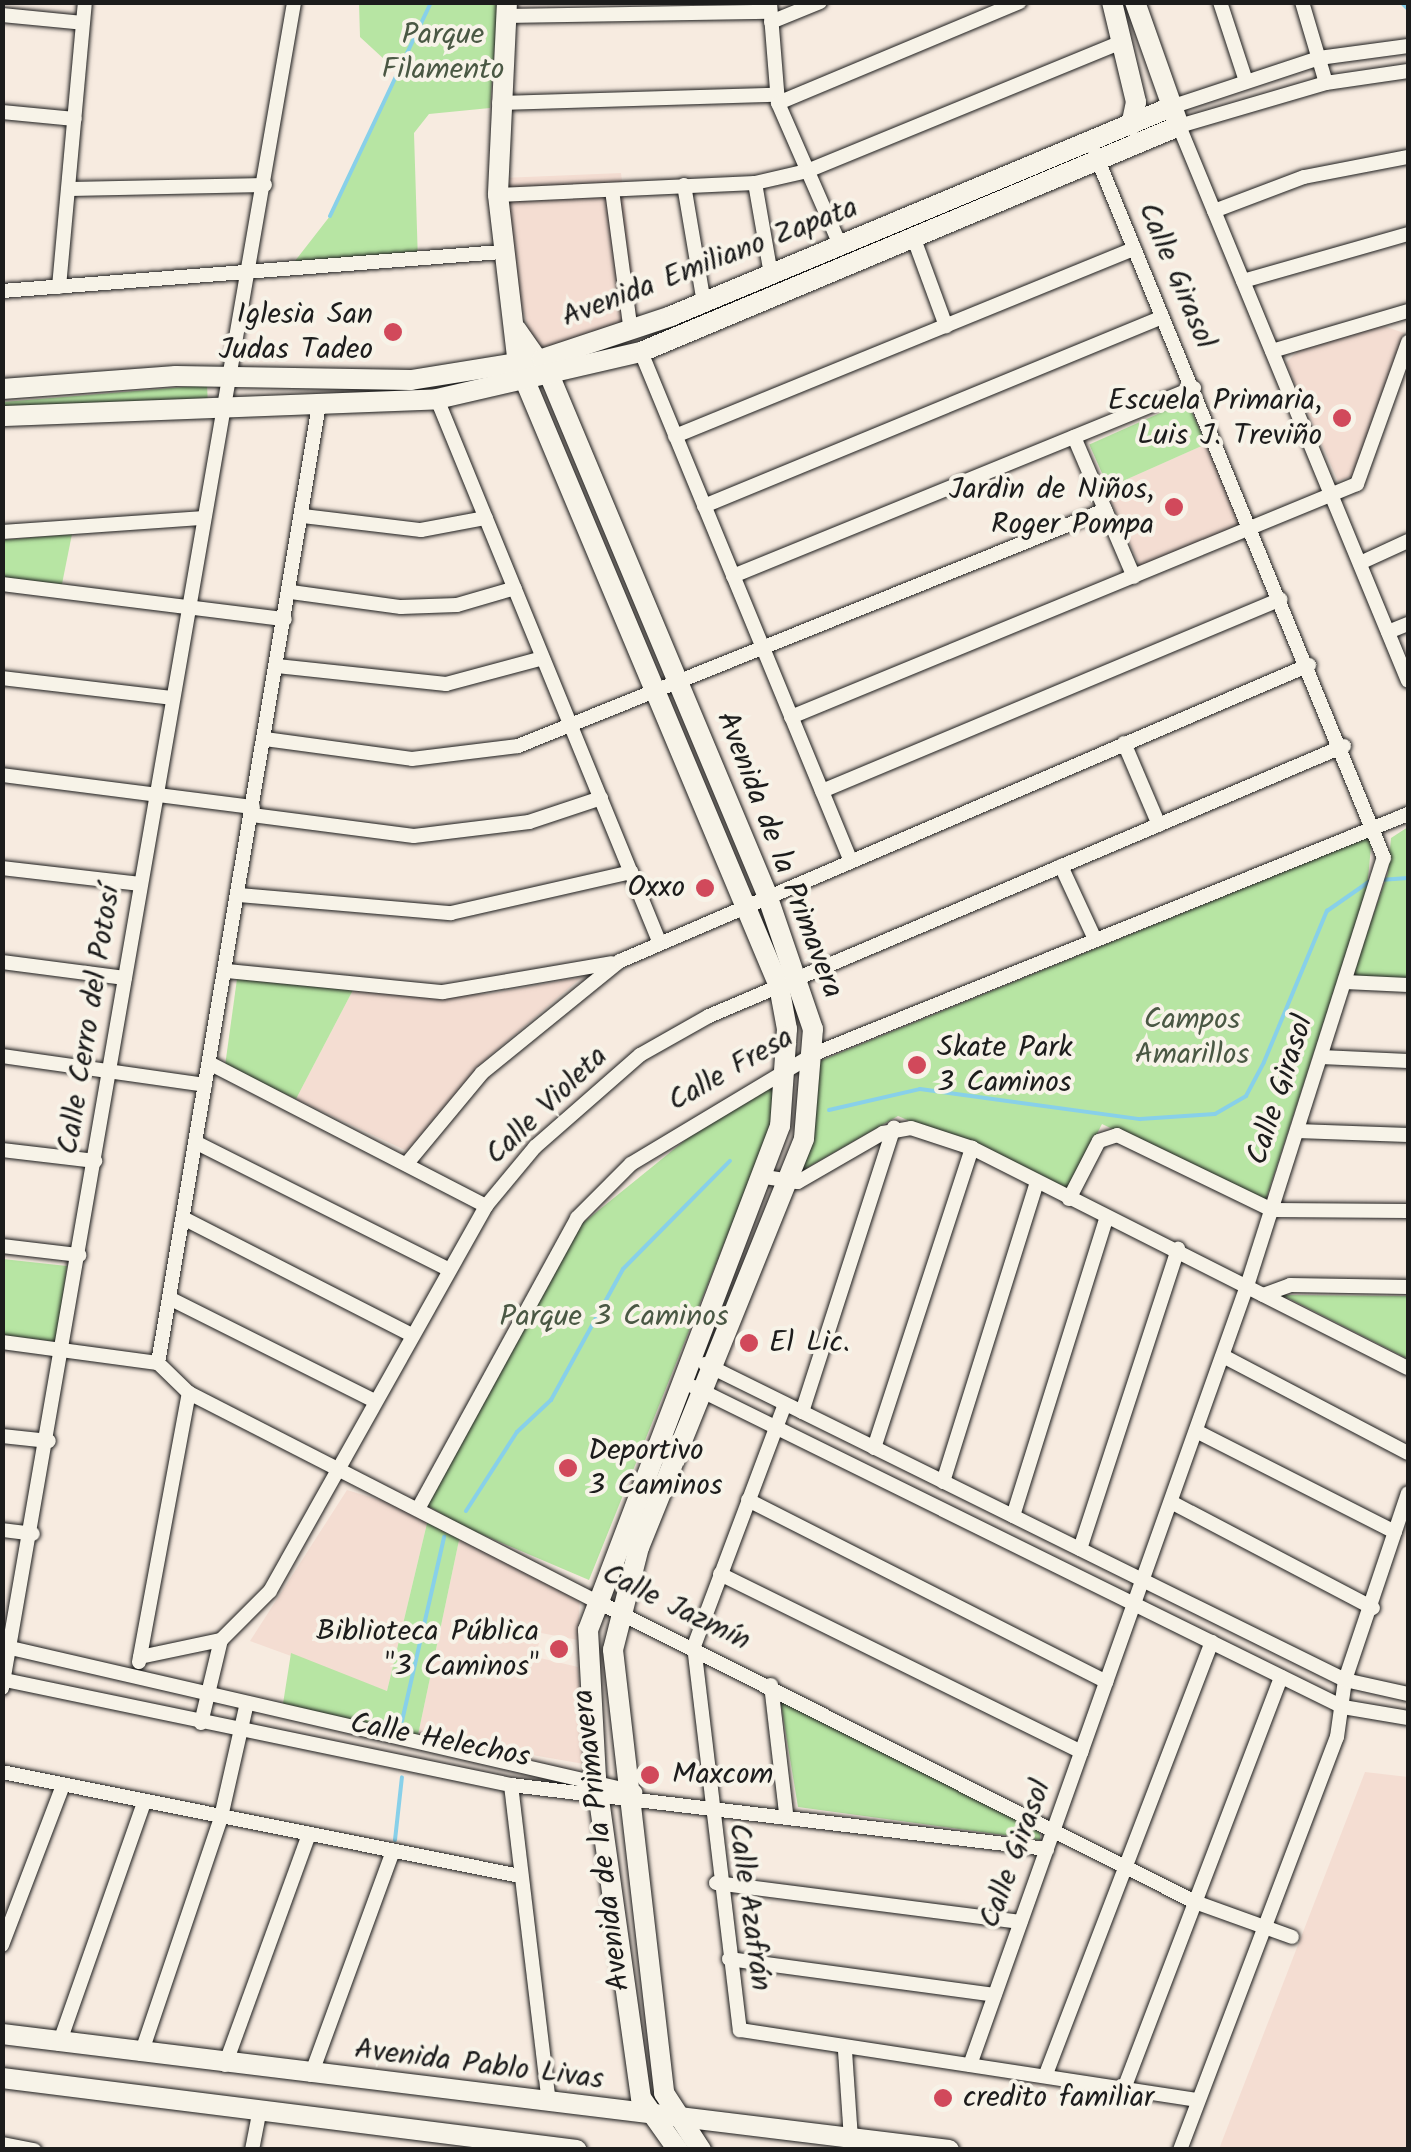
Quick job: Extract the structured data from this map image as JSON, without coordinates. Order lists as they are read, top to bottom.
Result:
{
  "streets": {
    "street": [
      "Avenida Emiliano Zapata",
      "Calle Girasol",
      "Avenida de la Primavera",
      "Calle Cerro del Potosí",
      "Calle Fresa",
      "Calle Violeta",
      "Calle Jazmín",
      "Calle Helechos",
      "Calle Azafrán",
      "Avenida Pablo Livas"
    ]
  },
  "crossings": [
    ["Avenida Emiliano Zapata", "Calle Girasol"],
    ["Avenida Emiliano Zapata", "Avenida de la Primavera"],
    ["Avenida Emiliano Zapata", "Calle Cerro del Potosí"],
    ["Calle Girasol", "Calle Fresa"],
    ["Calle Girasol", "Calle Violeta"],
    ["Calle Girasol", "Calle Jazmín"],
    ["Calle Girasol", "Calle Azafrán"],
    ["Avenida de la Primavera", "Calle Fresa"],
    ["Avenida de la Primavera", "Calle Violeta"],
    ["Avenida de la Primavera", "Calle Jazmín"],
    ["Avenida de la Primavera", "Calle Helechos"],
    ["Avenida de la Primavera", "Avenida Pablo Livas"],
    ["Calle Cerro del Potosí", "Calle Helechos"],
    ["Calle Fresa", "Calle Jazmín"],
    ["Calle Violeta", "Calle Jazmín"],
    ["Calle Violeta", "Calle Helechos"],
    ["Calle Jazmín", "Calle Azafrán"]
  ],
  "parks": ["Parque Filamento", "Campos Amarillos", "Parque 3 Caminos"],
  "places": [
    "Iglesia San Judas Tadeo",
    "Escuela Primaria, Luis J. Treviño",
    "Jardin de Niños, Roger Pompa",
    "Oxxo",
    "Skate Park 3 Caminos",
    "El Lic.",
    "Deportivo 3 Caminos",
    "Biblioteca Pública \"3 Caminos\"",
    "Maxcom",
    "credito familiar"
  ]
}
